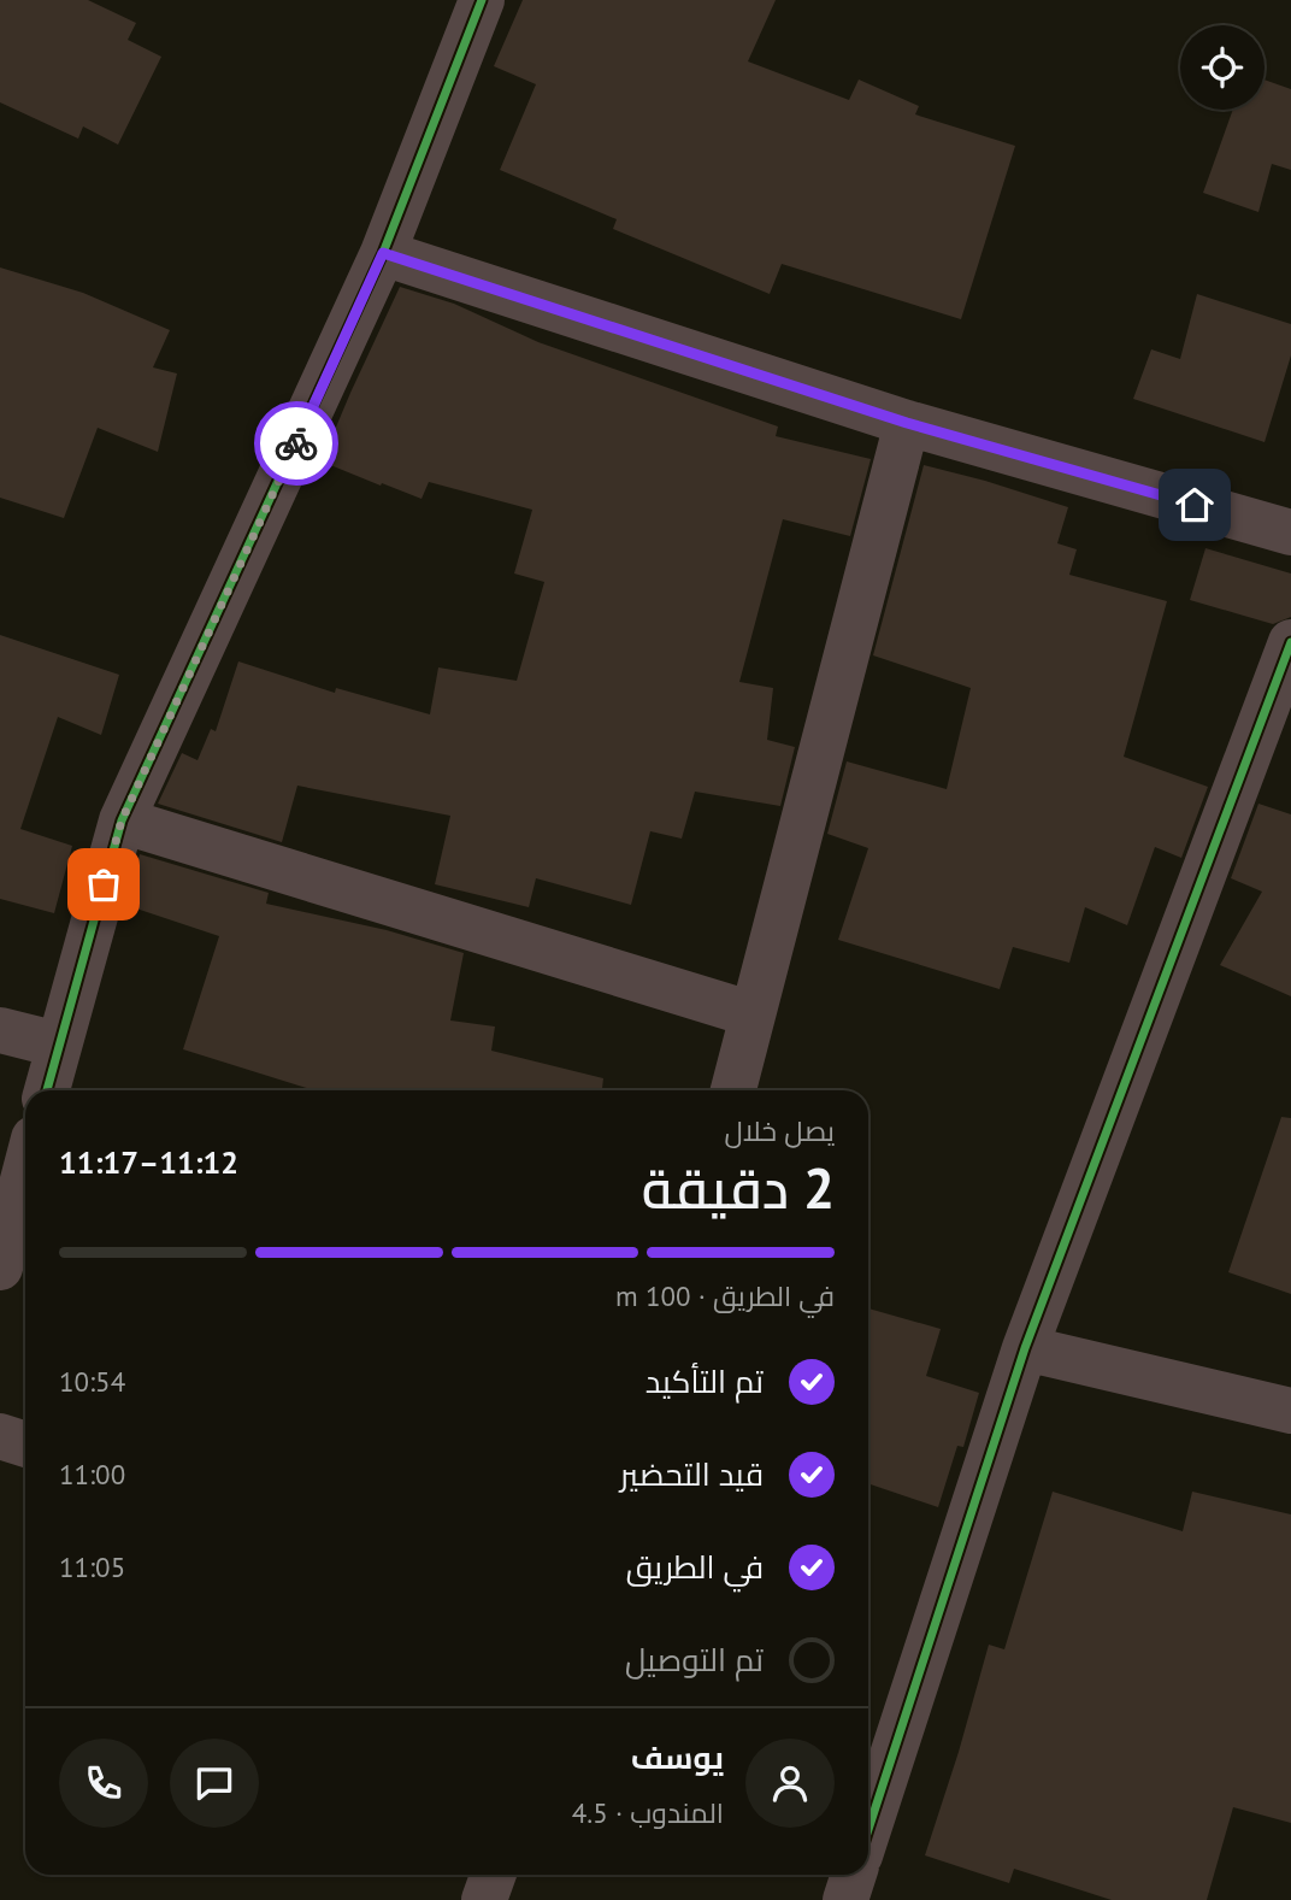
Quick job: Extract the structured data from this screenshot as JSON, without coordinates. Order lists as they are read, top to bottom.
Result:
{
  "page": {
    "heading": ["2 دقيقة", "يصل خلال", "11:12–11:17"],
    "panel": ["يوسف", "المندوب · 4.5"],
    "bar": "في الطريق · 100 m",
    "list": [
      ["تم التأكيد", "10:54"],
      ["قيد التحضير", "11:00"],
      ["في الطريق", "11:05"],
      "تم التوصيل"
    ]
  }
}
